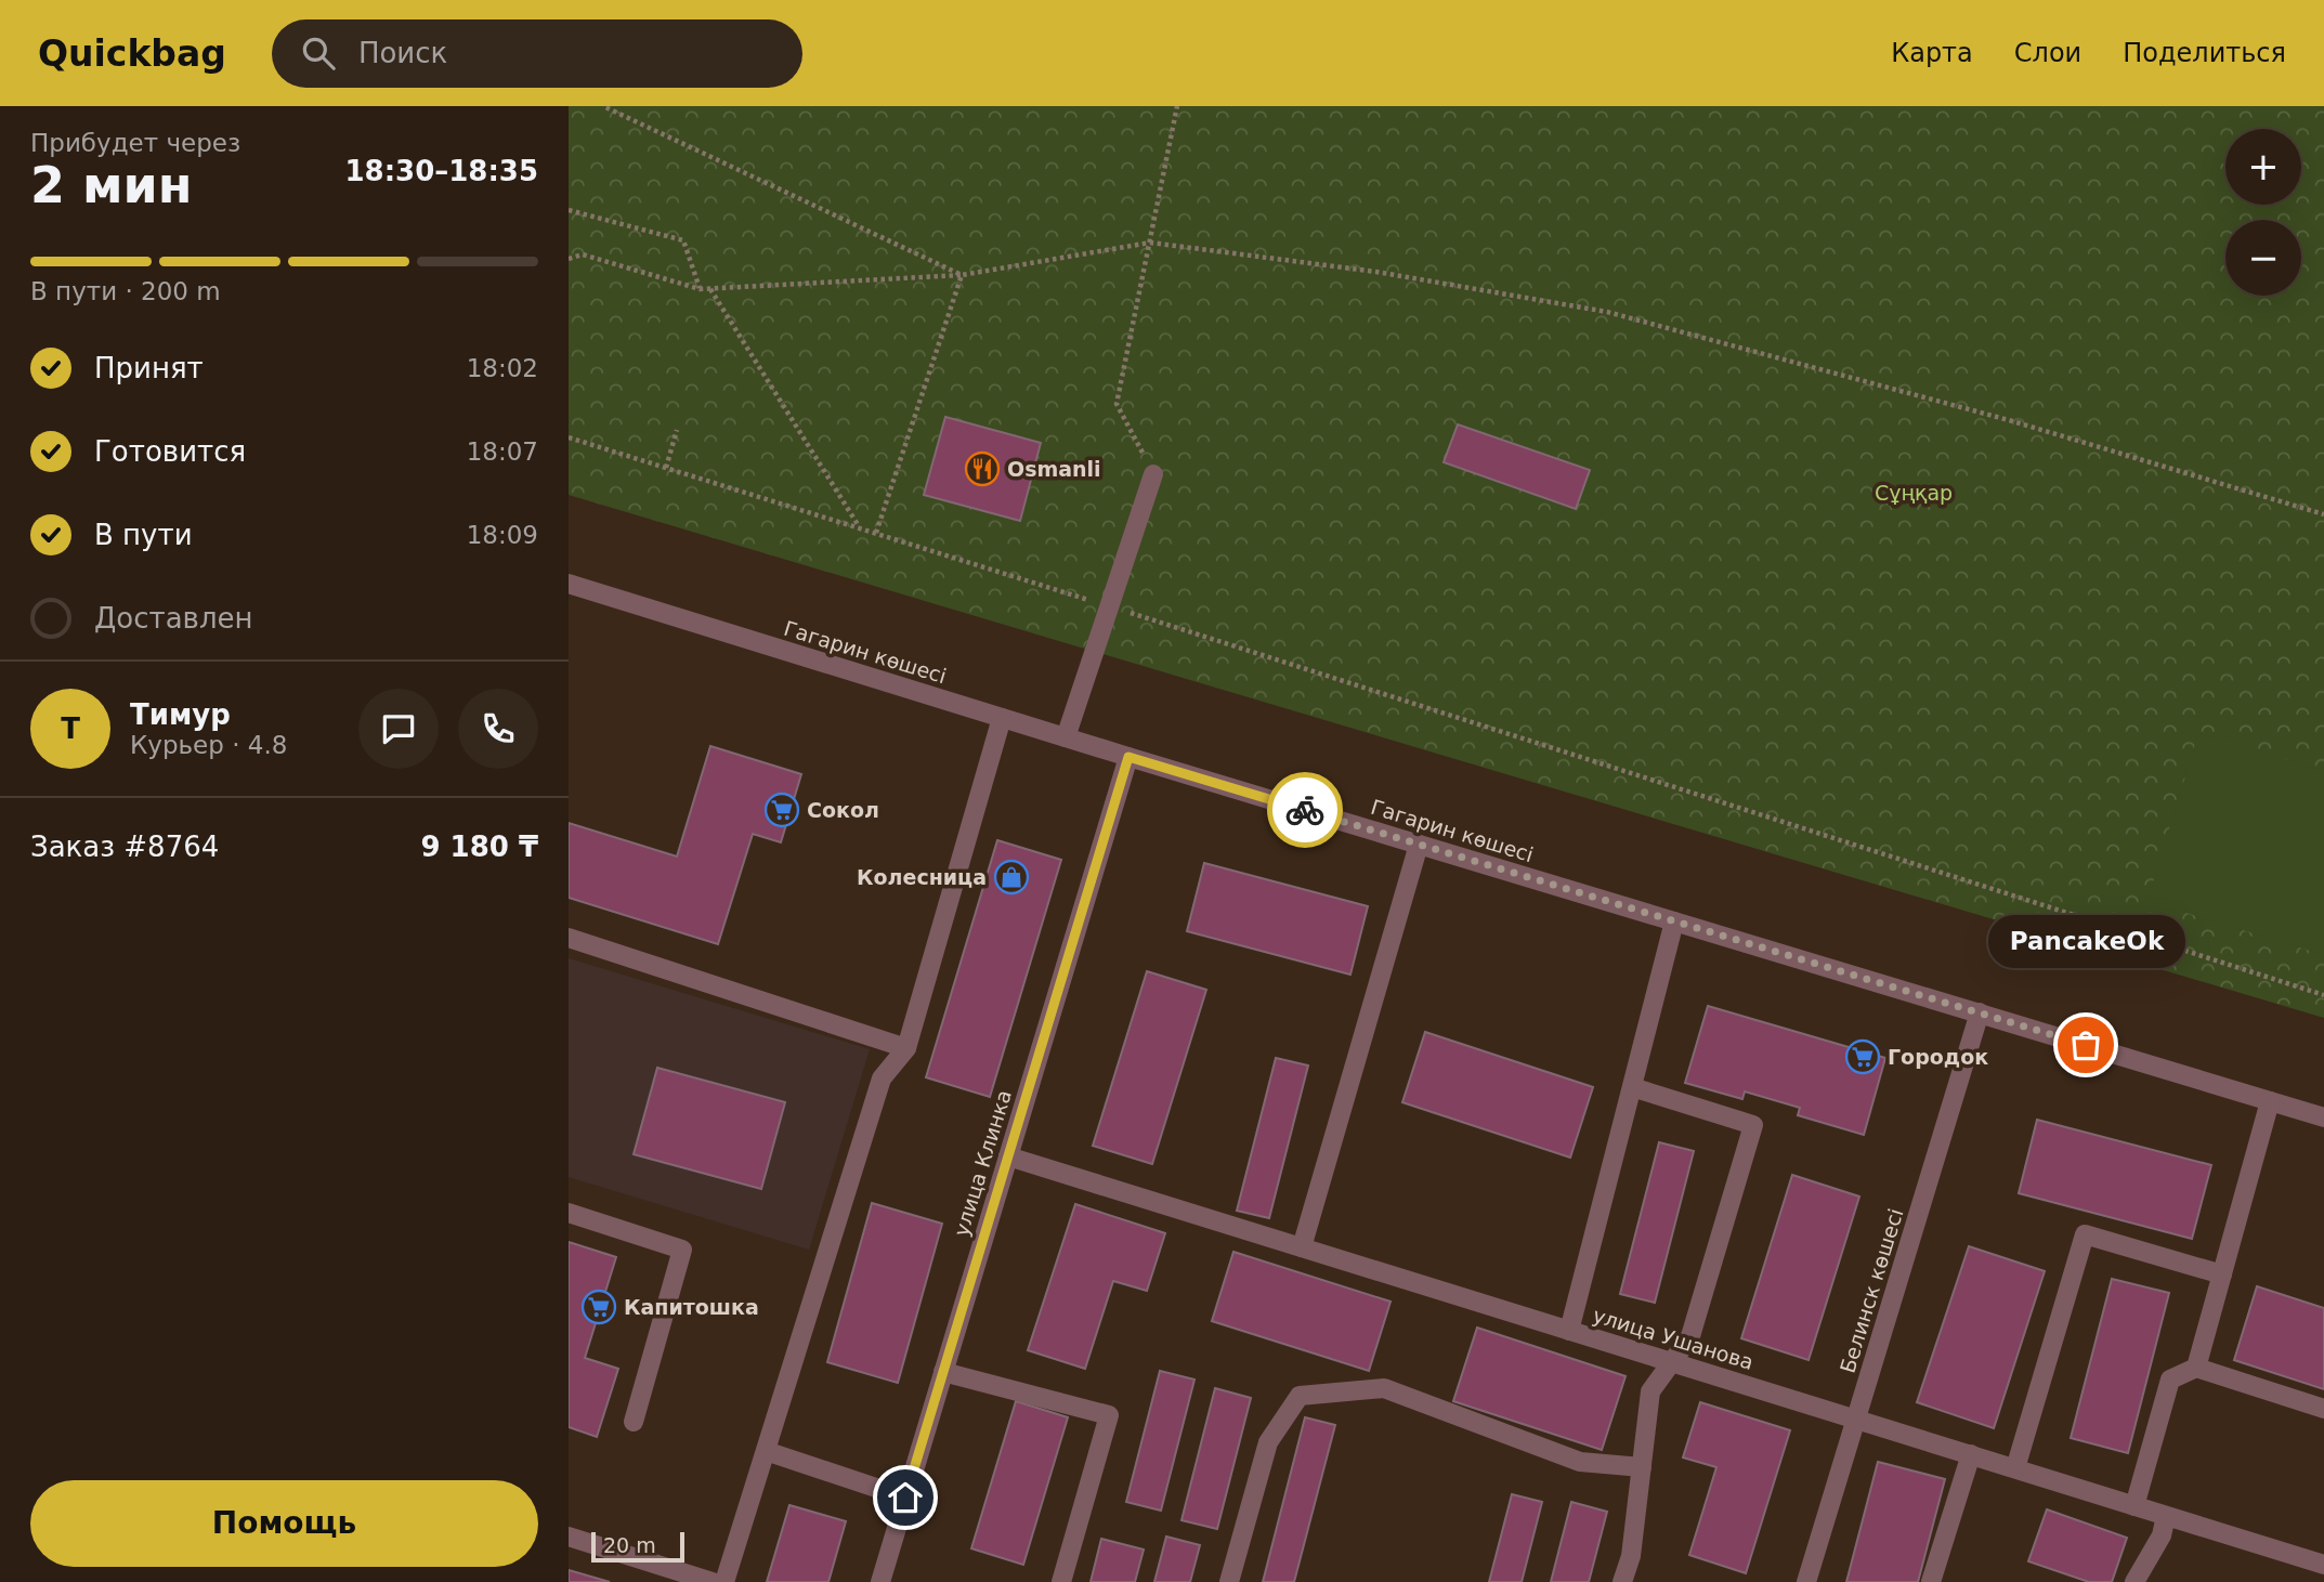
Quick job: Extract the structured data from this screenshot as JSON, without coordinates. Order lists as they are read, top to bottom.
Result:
{
  "streets": {
    "street": [
      "Гагарин көшесі",
      "улица Клинка",
      "Белинск көшесі",
      "улица Ушанова"
    ]
  },
  "crossings": [
    ["Гагарин көшесі", "улица Клинка"],
    ["Гагарин көшесі", "Белинск көшесі"],
    ["улица Клинка", "улица Ушанова"],
    ["Белинск көшесі", "улица Ушанова"]
  ],
  "parks": ["Сұңқар"],
  "places": {
    "restaurant": ["Osmanli"],
    "supermarket": ["Сокол", "Городок", "Капитошка"],
    "shop": ["Колесница"],
    "other": ["PancakeOk"]
  },
  "scale_bar": "20 m",
  "page": {
    "header": "Quickbag",
    "search": "Поиск",
    "nav": ["Карта", "Слои", "Поделиться"],
    "heading": ["2 мин", "Прибудет через", "18:30–18:35"],
    "panel": [
      "Тимур",
      "Курьер · 4.8",
      "Заказ #8764",
      "9 180 ₸"
    ],
    "map_buttons": ["+", "−"],
    "bar": "В пути · 200 m",
    "list": [
      ["Принят", "18:02"],
      ["Готовится", "18:07"],
      ["В пути", "18:09"],
      "Доставлен"
    ],
    "round": "Т",
    "bubble": "PancakeOk",
    "buttons": "Помощь",
    "scale": "20 m"
  }
}
